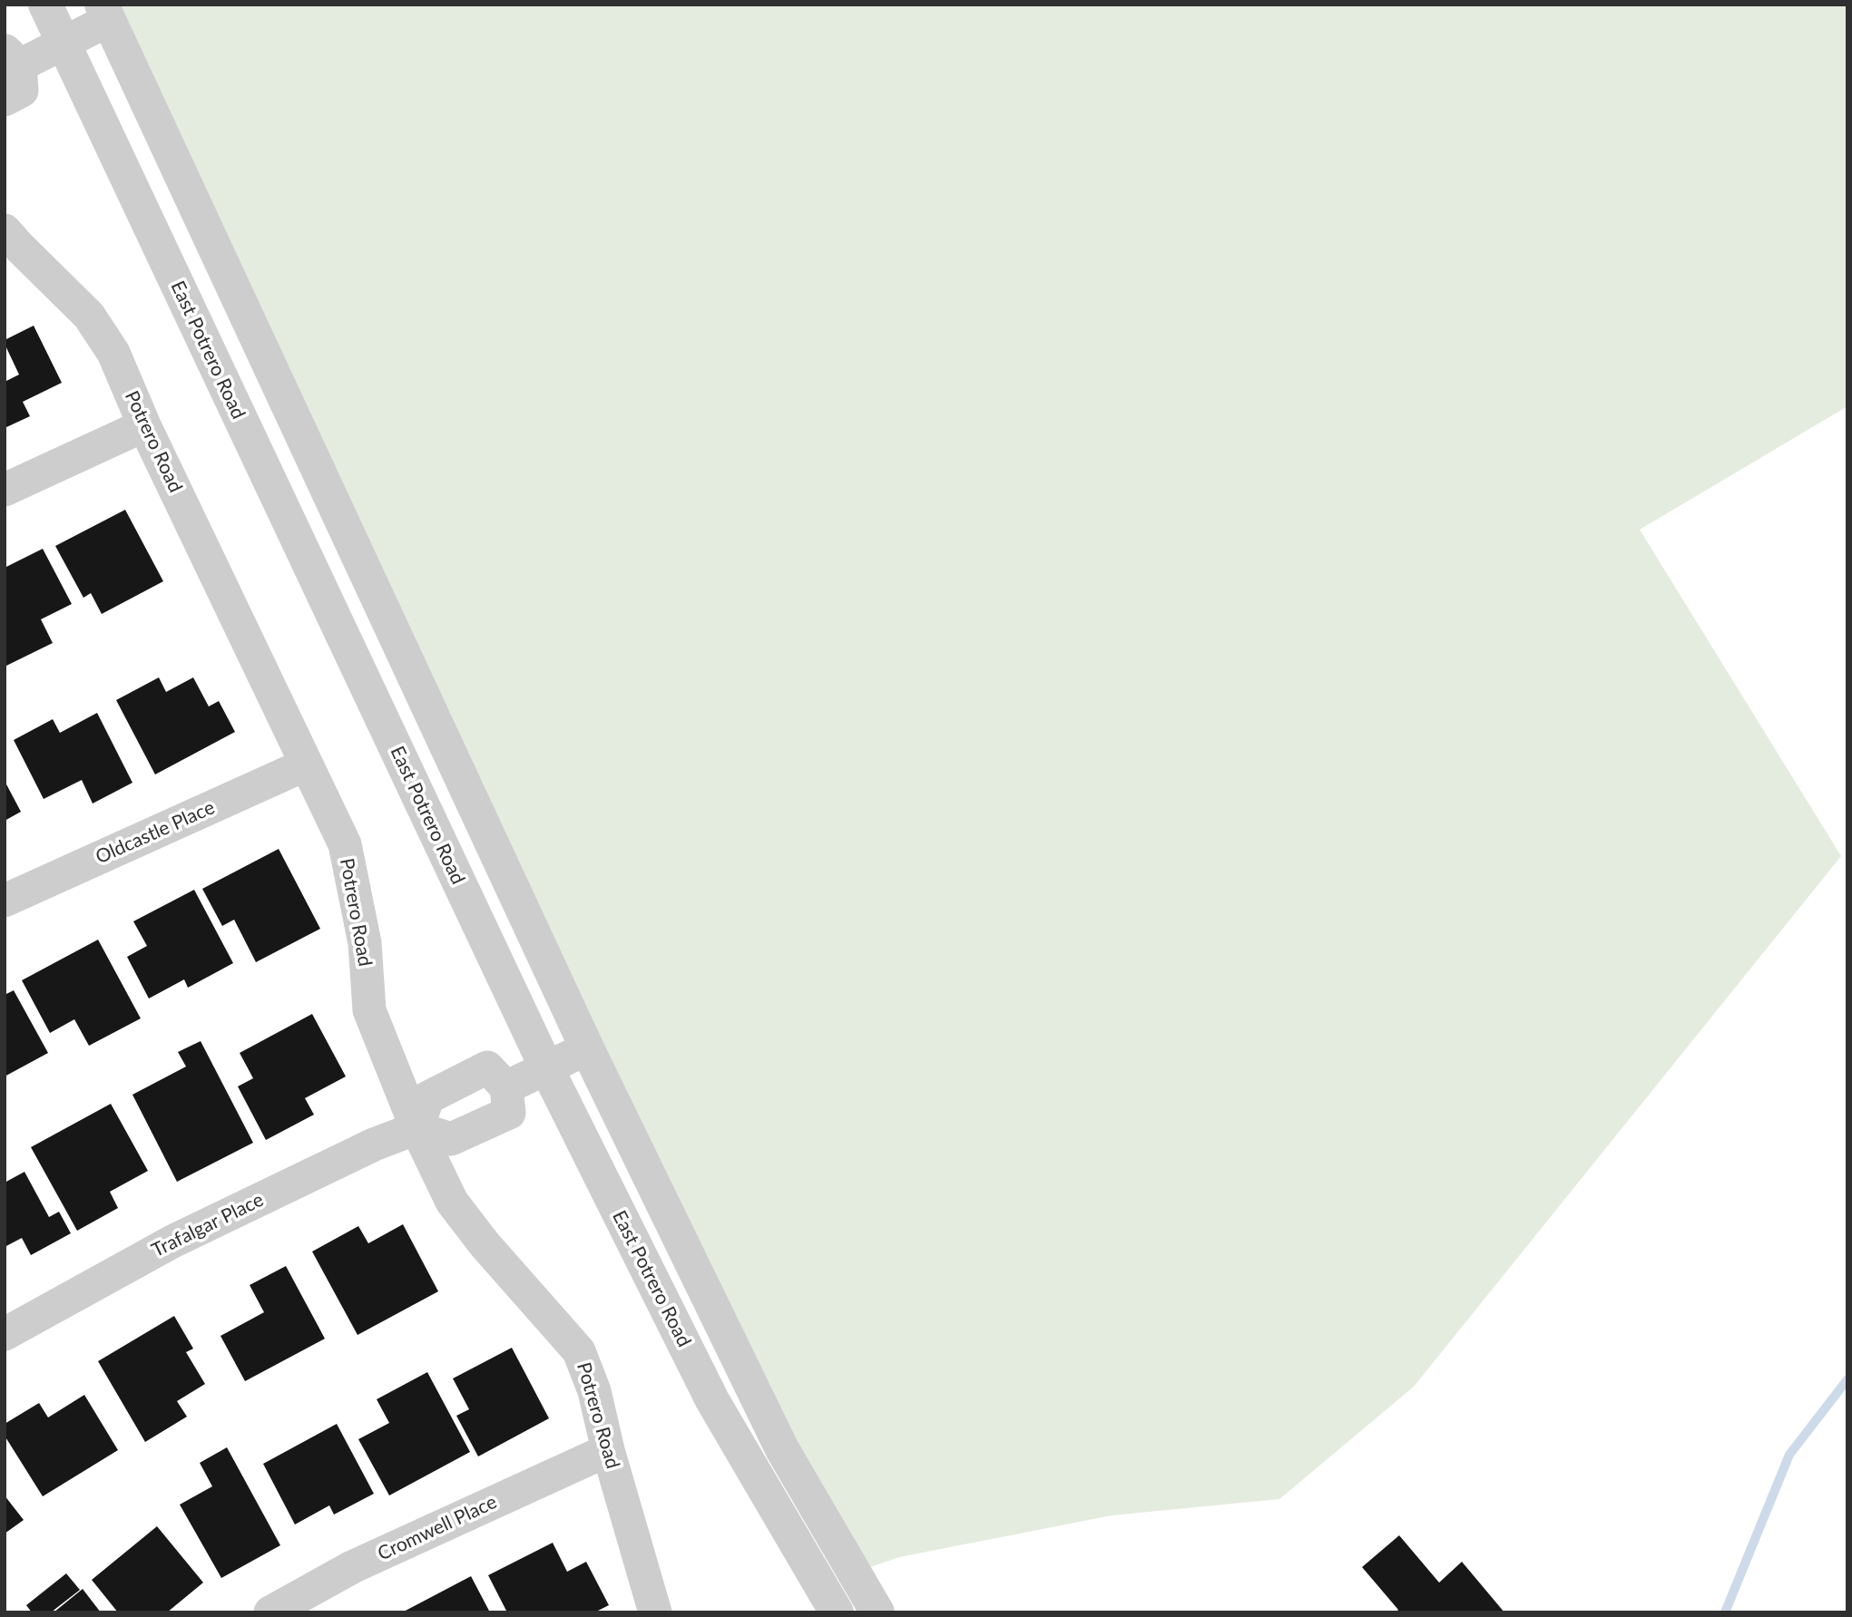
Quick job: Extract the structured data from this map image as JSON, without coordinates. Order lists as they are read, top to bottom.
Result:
{
  "streets": {
    "street": [
      "East Potrero Road",
      "Potrero Road",
      "Oldcastle Place",
      "Trafalgar Place",
      "Cromwell Place"
    ]
  },
  "crossings": [
    ["Potrero Road", "Oldcastle Place"],
    ["Potrero Road", "Trafalgar Place"],
    ["Potrero Road", "Cromwell Place"]
  ]
}
